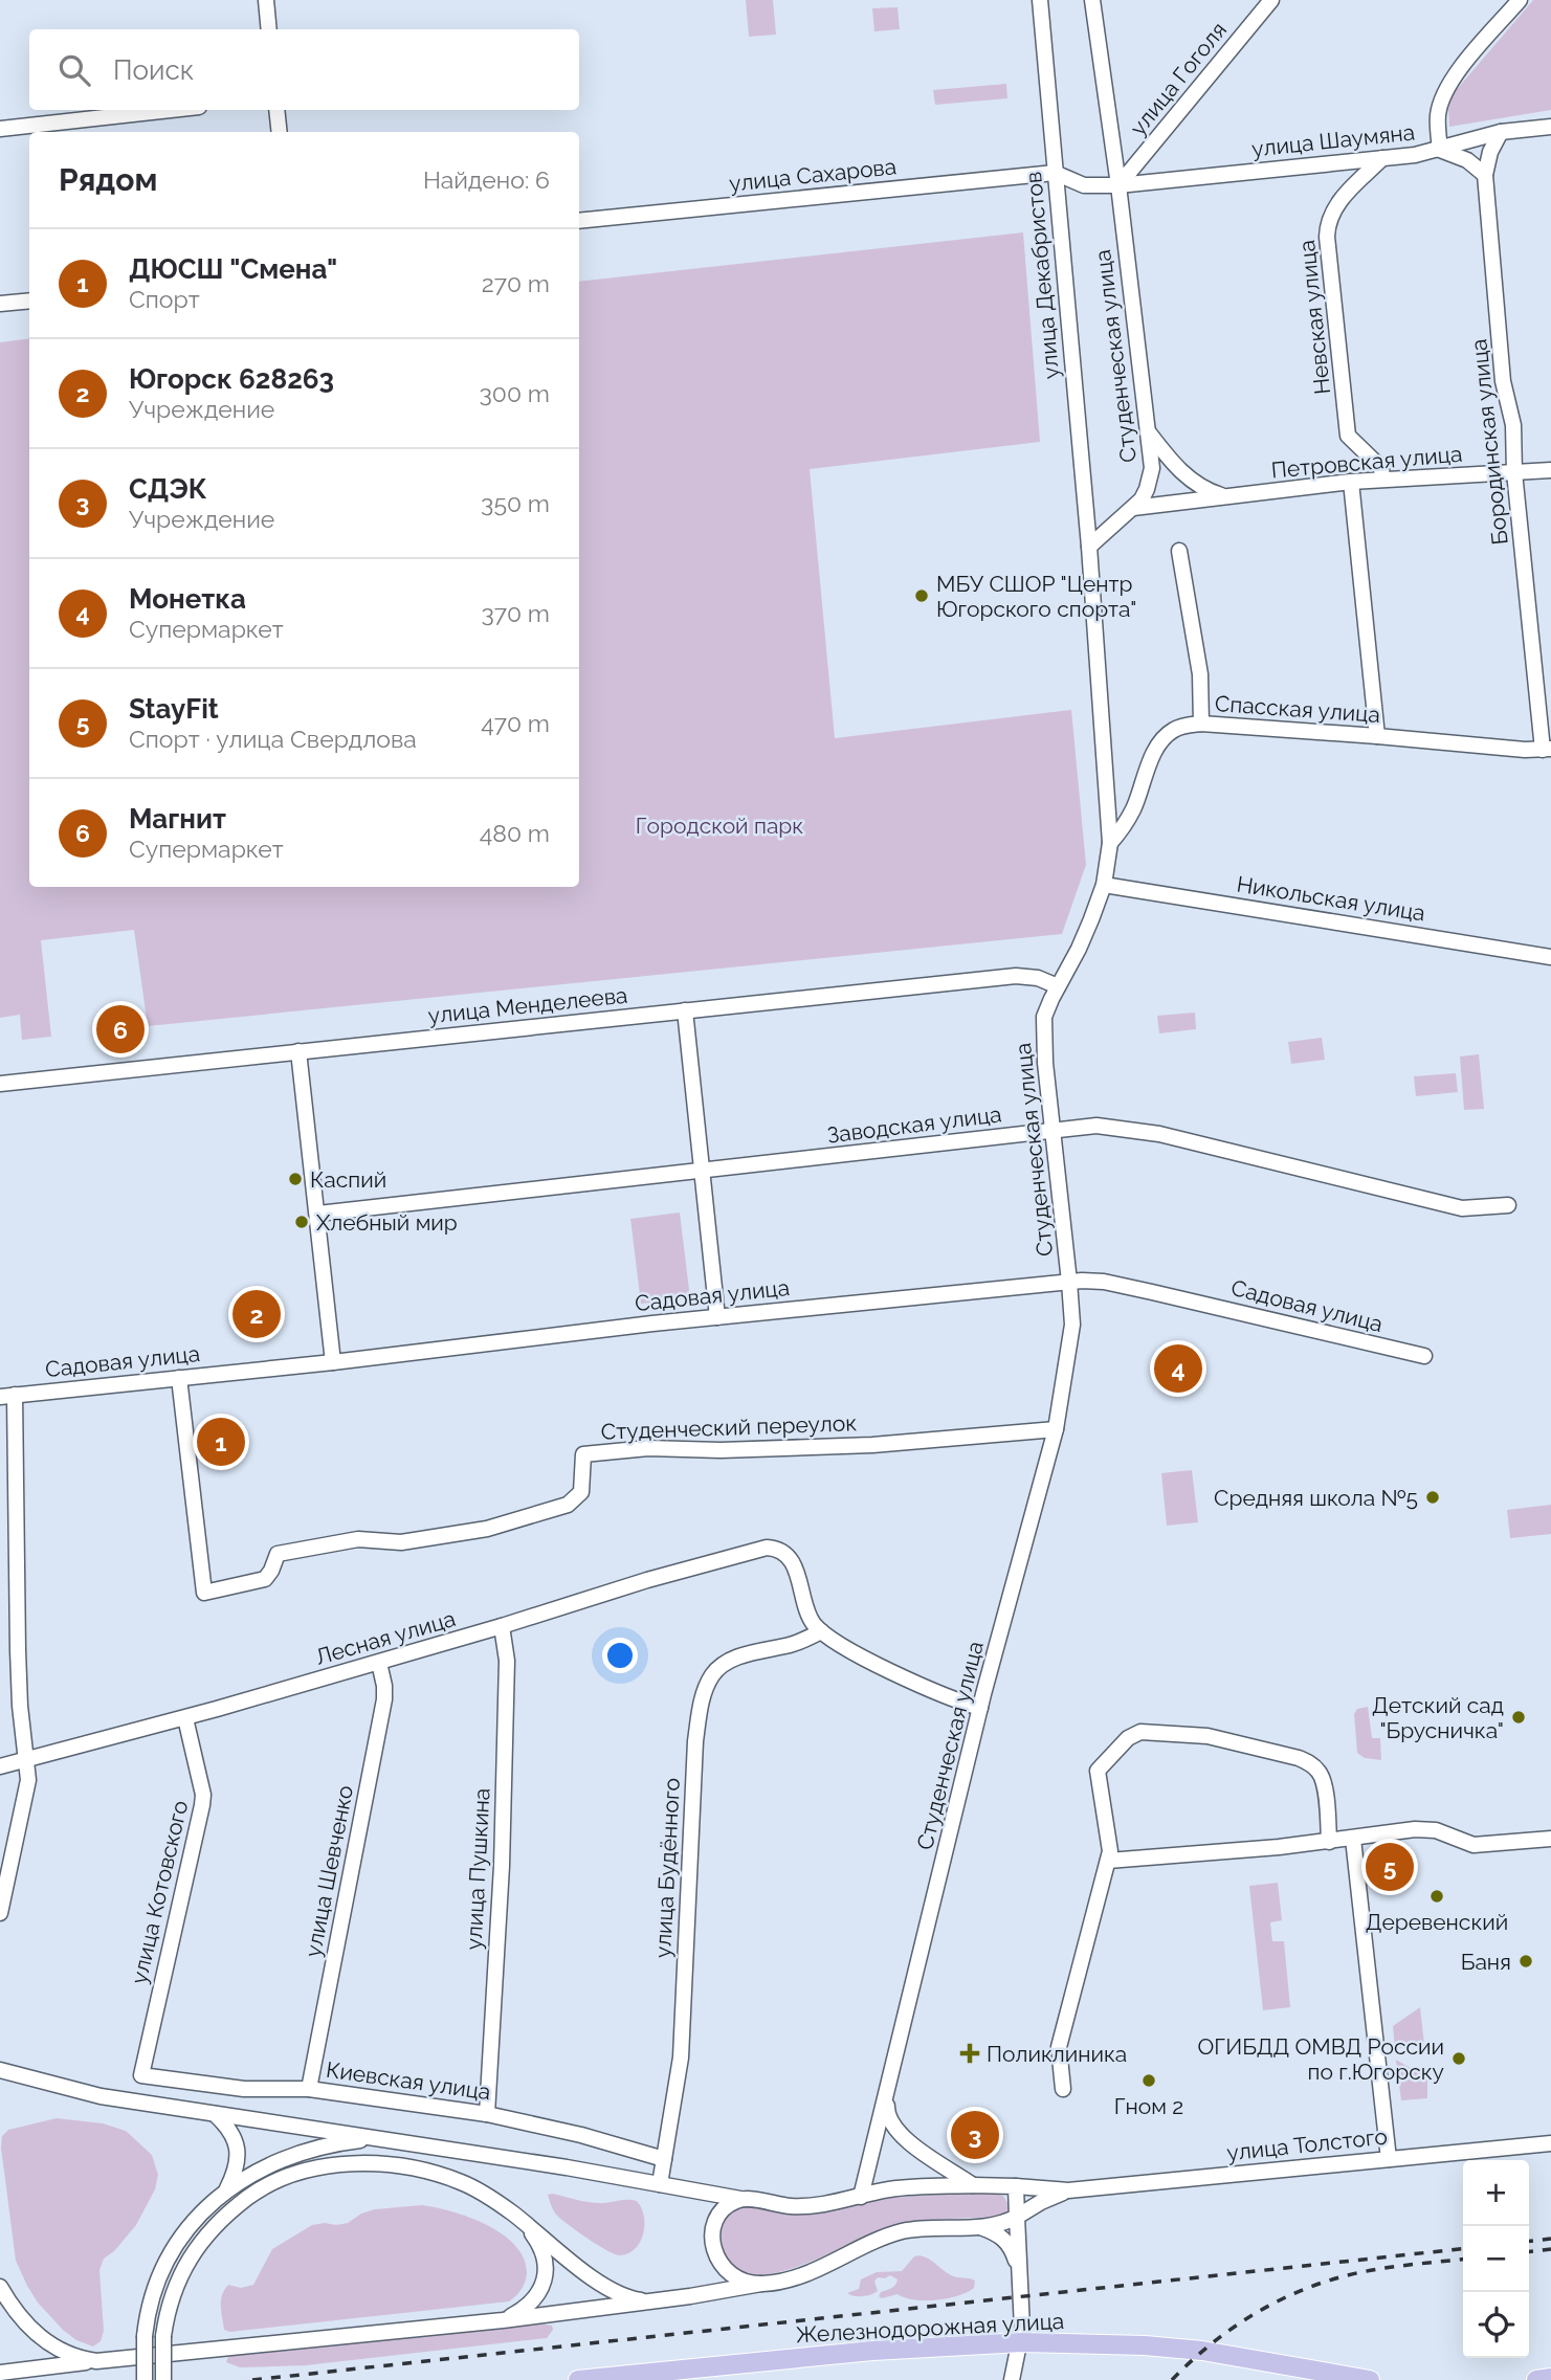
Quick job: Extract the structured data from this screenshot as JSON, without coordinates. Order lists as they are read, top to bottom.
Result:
{
  "streets": {
    "main road": ["Железнодорожная улица"],
    "street": [
      "улица Гоголя",
      "улица Шаумяна",
      "улица Сахарова",
      "улица Декабристов",
      "Невская улица",
      "Студенческая улица",
      "Бородинская улица",
      "Петровская улица",
      "Спасская улица",
      "Никольская улица",
      "улица Менделеева",
      "Заводская улица",
      "Садовая улица",
      "Студенческий переулок",
      "Лесная улица",
      "улица Будённого",
      "улица Пушкина",
      "улица Шевченко",
      "улица Котовского",
      "Киевская улица",
      "улица Толстого"
    ]
  },
  "crossings": [
    ["улица Гоголя", "улица Шаумяна"],
    ["улица Гоголя", "Студенческая улица"],
    ["улица Шаумяна", "улица Сахарова"],
    ["улица Шаумяна", "улица Декабристов"],
    ["улица Шаумяна", "Невская улица"],
    ["улица Шаумяна", "Студенческая улица"],
    ["улица Шаумяна", "Бородинская улица"],
    ["улица Сахарова", "улица Декабристов"],
    ["улица Декабристов", "Студенческая улица"],
    ["Невская улица", "Петровская улица"],
    ["Студенческая улица", "Петровская улица"],
    ["Студенческая улица", "Спасская улица"],
    ["Студенческая улица", "Никольская улица"],
    ["Студенческая улица", "улица Менделеева"],
    ["Студенческая улица", "Заводская улица"],
    ["Студенческая улица", "Садовая улица"],
    ["Студенческая улица", "Студенческий переулок"],
    ["Бородинская улица", "Петровская улица"],
    ["Бородинская улица", "Спасская улица"],
    ["Садовая улица", "Студенческий переулок"],
    ["Лесная улица", "улица Будённого"],
    ["Лесная улица", "улица Пушкина"],
    ["Лесная улица", "улица Шевченко"],
    ["Лесная улица", "улица Котовского"],
    ["улица Будённого", "Киевская улица"],
    ["улица Пушкина", "Киевская улица"],
    ["улица Шевченко", "Киевская улица"],
    ["улица Котовского", "Киевская улица"]
  ],
  "parks": ["Городской парк"],
  "places": {
    "other": [
      "МБУ СШОР \"Центр Югорского спорта\"",
      "Каспий",
      "Хлебный мир",
      "Средняя школа №5",
      "Детский сад \"Брусничка\"",
      "Деревенский",
      "Баня",
      "ОГИБДД ОМВД России по г.Югорску",
      "Гном 2"
    ],
    "health": ["Поликлиника"]
  },
  "page": {
    "search": "Поиск",
    "heading": ["Рядом", "Найдено: 6"],
    "list": [
      {
        "mark": "1",
        "name": "ДЮСШ \"Смена\"",
        "note": "Спорт",
        "value": "270 m"
      },
      {
        "mark": "2",
        "name": "Югорск 628263",
        "note": "Учреждение",
        "value": "300 m"
      },
      {
        "mark": "3",
        "name": "СДЭК",
        "note": "Учреждение",
        "value": "350 m"
      },
      {
        "mark": "4",
        "name": "Монетка",
        "note": "Супермаркет",
        "value": "370 m"
      },
      {
        "mark": "5",
        "name": "StayFit",
        "note": "Спорт · улица Свердлова",
        "value": "470 m"
      },
      {
        "mark": "6",
        "name": "Магнит",
        "note": "Супермаркет",
        "value": "480 m"
      }
    ],
    "pins": [
      "6",
      "2",
      "4",
      "1",
      "5",
      "3"
    ],
    "map_buttons": ["+", "−"]
  }
}
